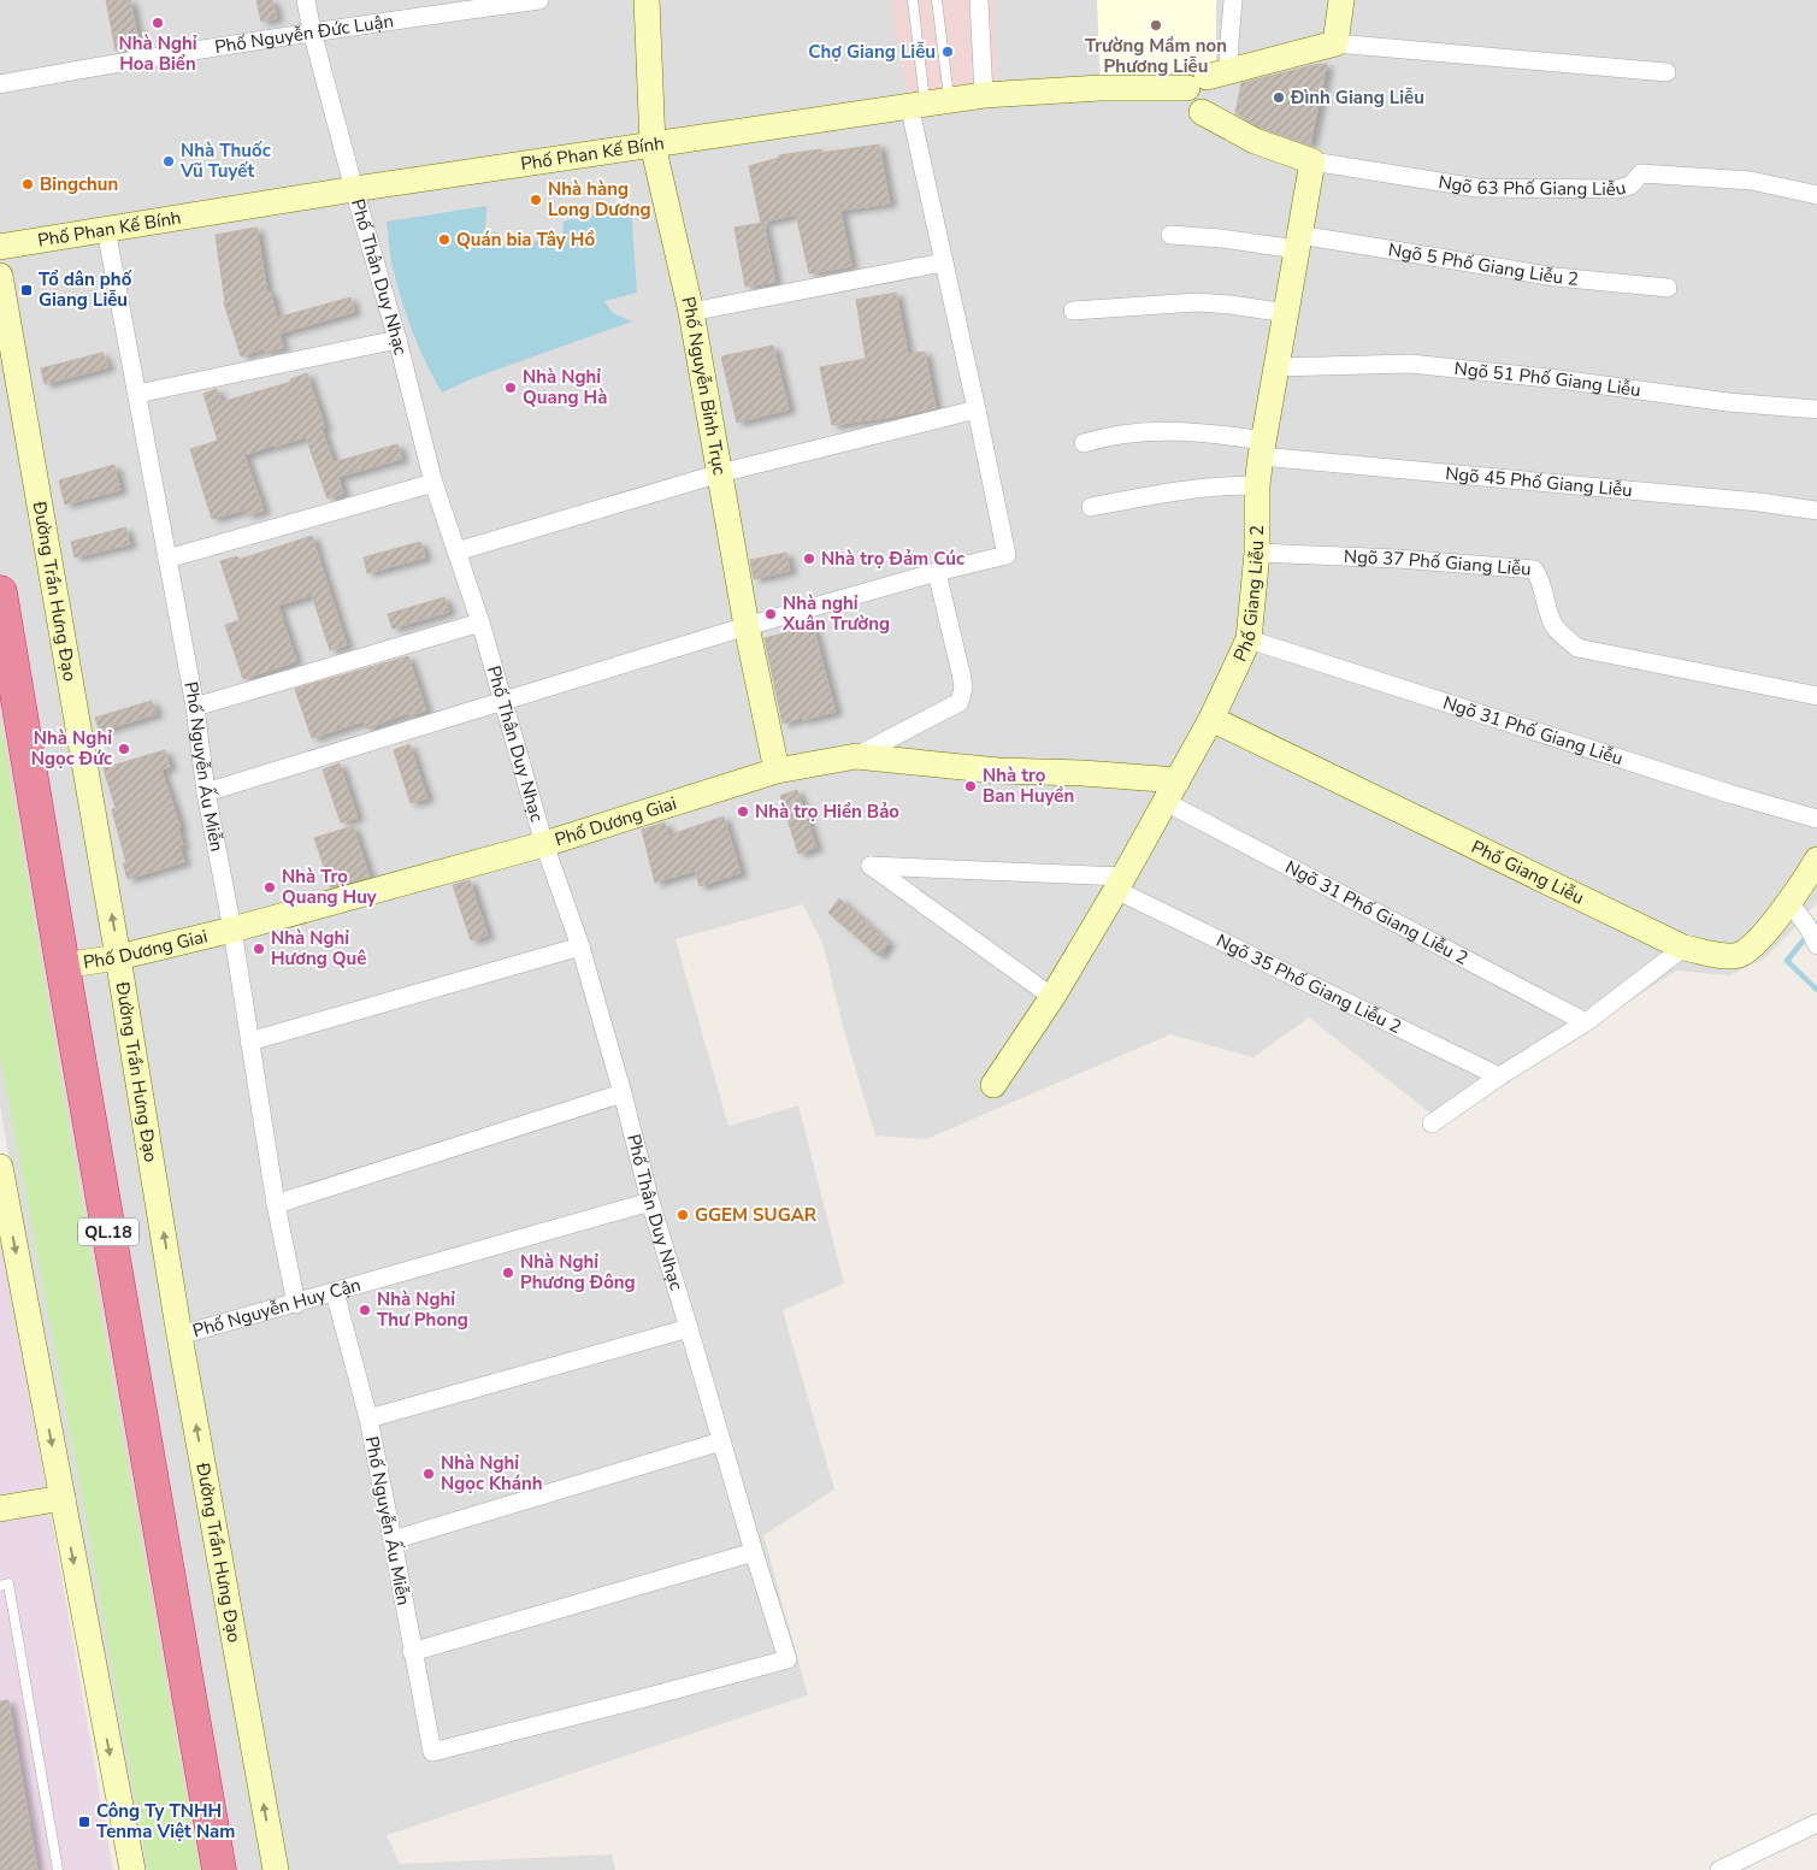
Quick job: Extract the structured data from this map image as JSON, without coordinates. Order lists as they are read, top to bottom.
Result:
{
  "streets": {
    "highway": ["QL.18"],
    "main road": [
      "Phố Phan Kế Bính",
      "Phố Nguyễn Bỉnh Trục",
      "Đường Trần Hưng Đạo",
      "Phố Giang Liễu 2",
      "Phố Dương Giai",
      "Phố Giang Liễu"
    ],
    "street": [
      "Phố Nguyễn Đức Luận",
      "Ngõ 63 Phố Giang Liễu",
      "Ngõ 5 Phố Giang Liễu 2",
      "Phố Thân Duy Nhạc",
      "Ngõ 51 Phố Giang Liễu",
      "Ngõ 45 Phố Giang Liễu",
      "Ngõ 37 Phố Giang Liễu",
      "Ngõ 31 Phố Giang Liễu",
      "Phố Nguyễn Ấu Miễn",
      "Ngõ 31 Phố Giang Liễu 2",
      "Ngõ 35 Phố Giang Liễu 2",
      "Phố Nguyễn Huy Cận"
    ]
  },
  "crossings": [
    ["Phố Nguyễn Đức Luận", "Phố Thân Duy Nhạc"],
    ["Phố Phan Kế Bính", "Phố Thân Duy Nhạc"],
    ["Phố Phan Kế Bính", "Phố Nguyễn Bỉnh Trục"],
    ["Phố Phan Kế Bính", "Phố Nguyễn Ấu Miễn"],
    ["Ngõ 63 Phố Giang Liễu", "Phố Giang Liễu 2"],
    ["Ngõ 5 Phố Giang Liễu 2", "Phố Giang Liễu 2"],
    ["Phố Thân Duy Nhạc", "Phố Nguyễn Ấu Miễn"],
    ["Phố Thân Duy Nhạc", "Phố Dương Giai"],
    ["Phố Thân Duy Nhạc", "Phố Nguyễn Huy Cận"],
    ["Ngõ 51 Phố Giang Liễu", "Phố Giang Liễu 2"],
    ["Phố Nguyễn Bỉnh Trục", "Phố Dương Giai"],
    ["Ngõ 45 Phố Giang Liễu", "Phố Giang Liễu 2"],
    ["Ngõ 37 Phố Giang Liễu", "Phố Giang Liễu 2"],
    ["Đường Trần Hưng Đạo", "Phố Dương Giai"],
    ["Đường Trần Hưng Đạo", "Phố Nguyễn Huy Cận"],
    ["Phố Giang Liễu 2", "Ngõ 31 Phố Giang Liễu"],
    ["Phố Giang Liễu 2", "Phố Dương Giai"],
    ["Phố Giang Liễu 2", "Phố Giang Liễu"],
    ["Phố Giang Liễu 2", "Ngõ 31 Phố Giang Liễu 2"],
    ["Phố Giang Liễu 2", "Ngõ 35 Phố Giang Liễu 2"],
    ["Phố Nguyễn Ấu Miễn", "Phố Dương Giai"],
    ["Phố Nguyễn Ấu Miễn", "Phố Nguyễn Huy Cận"],
    ["Phố Dương Giai", "Ngõ 31 Phố Giang Liễu 2"],
    ["Phố Dương Giai", "QL.18"]
  ],
  "places": {
    "other": [
      "Nhà Nghỉ Hoa Biển",
      "Trường Mầm non Phương Liễu",
      "Chợ Giang Liễu",
      "Đình Giang Liễu",
      "Nhà Thuốc Vũ Tuyết",
      "Bingchun",
      "Nhà hàng Long Dương",
      "Quán bia Tây Hồ",
      "Nhà Nghỉ Quang Hà",
      "Nhà trọ Đảm Cúc",
      "Nhà nghỉ Xuân Trường",
      "Nhà Nghỉ Ngọc Đức",
      "Nhà trọ Ban Huyền",
      "Nhà trọ Hiền Bảo",
      "Nhà Trọ Quang Huy",
      "Nhà Nghỉ Hương Quê",
      "GGEM SUGAR",
      "Nhà Nghỉ Phương Đông",
      "Nhà Nghỉ Thư Phong",
      "Nhà Nghỉ Ngọc Khánh"
    ],
    "transit": ["Tổ dân phố Giang Liễu", "Công Ty TNHH Tenma Việt Nam"]
  }
}
